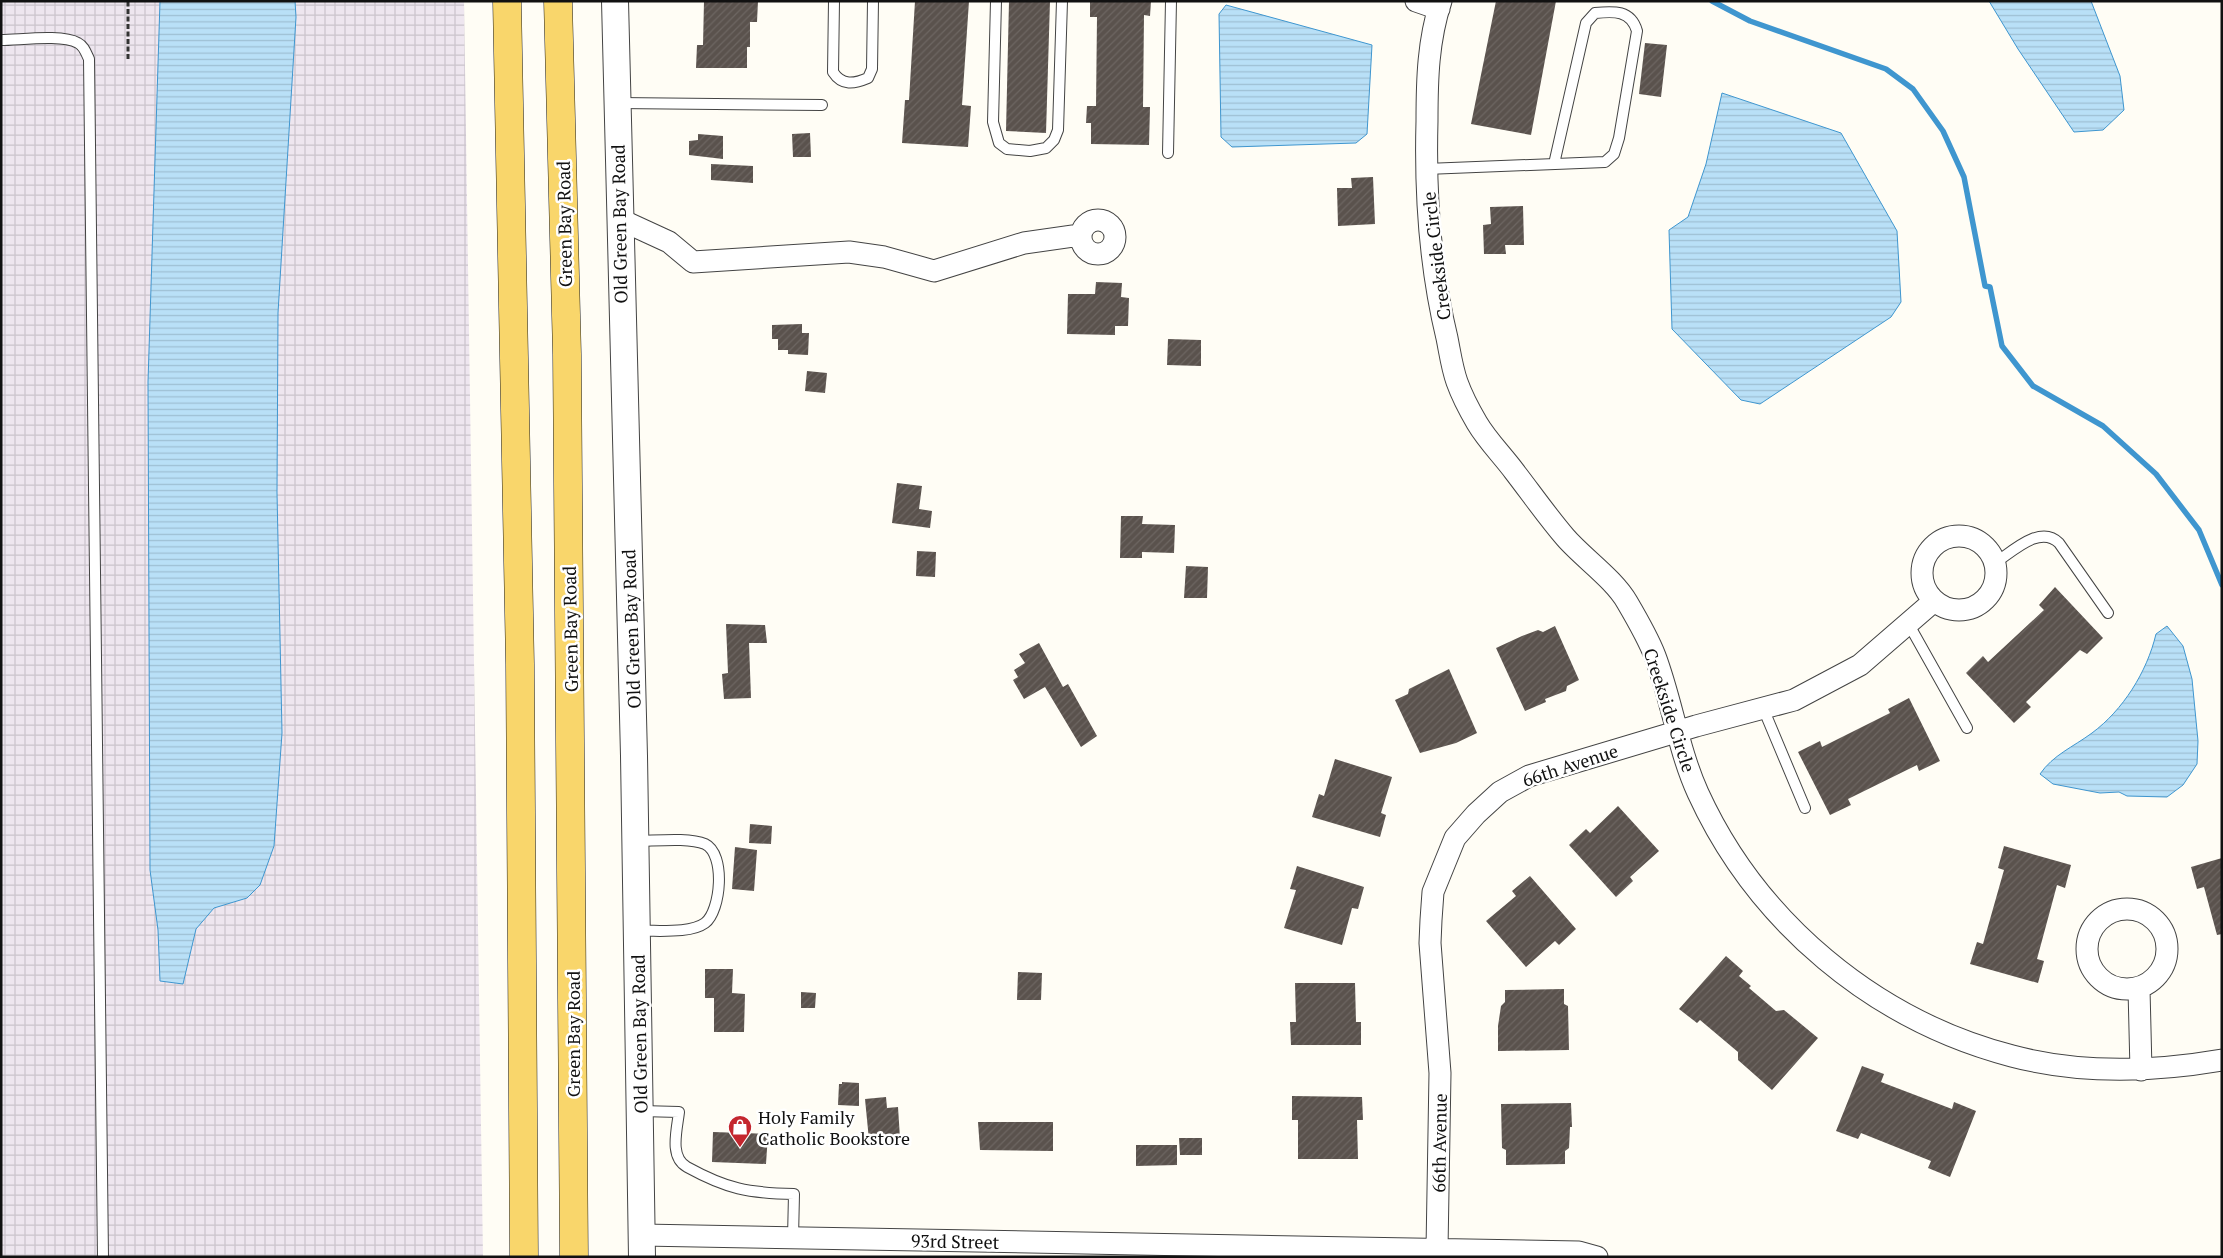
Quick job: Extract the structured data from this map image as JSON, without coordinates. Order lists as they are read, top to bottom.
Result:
{
  "streets": {
    "main road": ["Green Bay Road"],
    "street": [
      "Old Green Bay Road",
      "Creekside Circle",
      "66th Avenue",
      "93rd Street"
    ]
  },
  "crossings": [
    ["Old Green Bay Road", "93rd Street"],
    ["Creekside Circle", "66th Avenue"],
    ["66th Avenue", "93rd Street"]
  ],
  "places": {
    "shop": ["Holy Family Catholic Bookstore"]
  }
}
